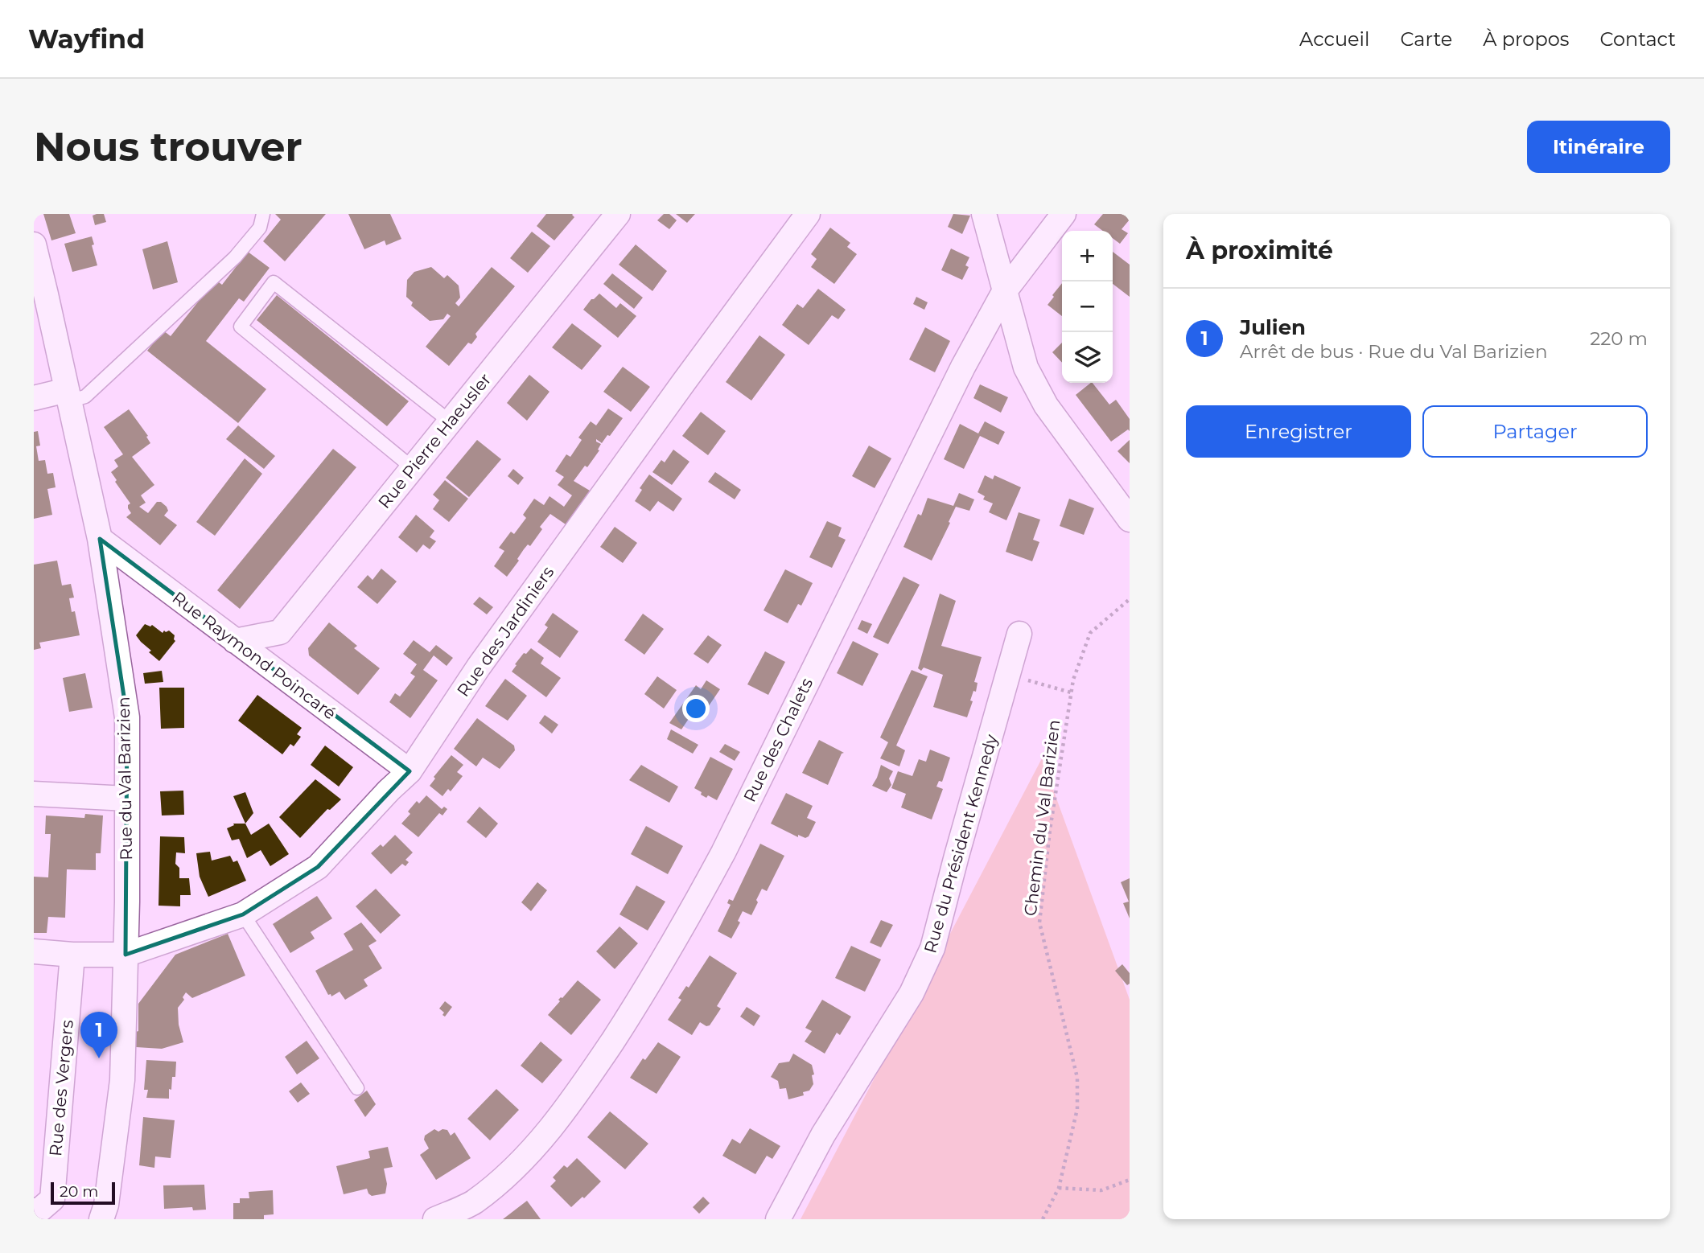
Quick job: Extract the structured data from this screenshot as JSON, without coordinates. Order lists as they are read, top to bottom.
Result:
{
  "streets": {
    "street": [
      "Rue Pierre Haeusler",
      "Rue des Jardiniers",
      "Rue Raymond Poincaré",
      "Rue des Chalets",
      "Rue du Val Barizien",
      "Rue du Président Kennedy",
      "Rue des Vergers"
    ],
    "path": ["Chemin du Val Barizien"]
  },
  "crossings": [
    ["Rue Pierre Haeusler", "Rue Raymond Poincaré"],
    ["Rue des Jardiniers", "Rue Raymond Poincaré"],
    ["Rue des Jardiniers", "Rue du Val Barizien"],
    ["Rue Raymond Poincaré", "Rue du Val Barizien"]
  ],
  "scale_bar": "20 m",
  "page": {
    "header": "Wayfind",
    "nav": [
      "Accueil",
      "Carte",
      "À propos",
      "Contact"
    ],
    "buttons": [
      "Itinéraire",
      ["Enregistrer", "Partager"]
    ],
    "title": "Nous trouver",
    "heading": "À proximité",
    "map_buttons": ["+", "−"],
    "list": [
      {
        "mark": "1",
        "name": "Julien",
        "note": "Arrêt de bus · Rue du Val Barizien",
        "value": "220 m"
      }
    ],
    "pins": "1",
    "scale": "20 m"
  }
}
